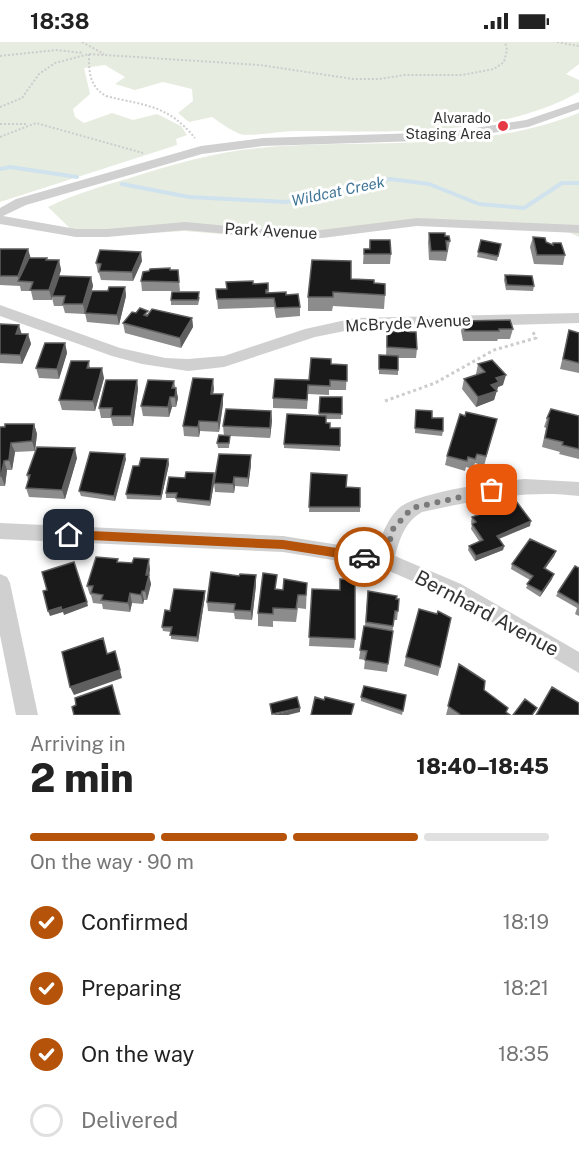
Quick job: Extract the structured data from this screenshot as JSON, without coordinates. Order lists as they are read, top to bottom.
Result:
{
  "streets": {
    "street": ["Park Avenue", "McBryde Avenue", "Bernhard Avenue"]
  },
  "water": ["Wildcat Creek"],
  "places": ["Alvarado Staging Area"],
  "page": {
    "status": "18:38",
    "heading": ["2 min", "Arriving in", "18:40–18:45"],
    "bar": "On the way · 90 m",
    "list": [
      ["Confirmed", "18:19"],
      ["Preparing", "18:21"],
      ["On the way", "18:35"],
      "Delivered"
    ]
  }
}
